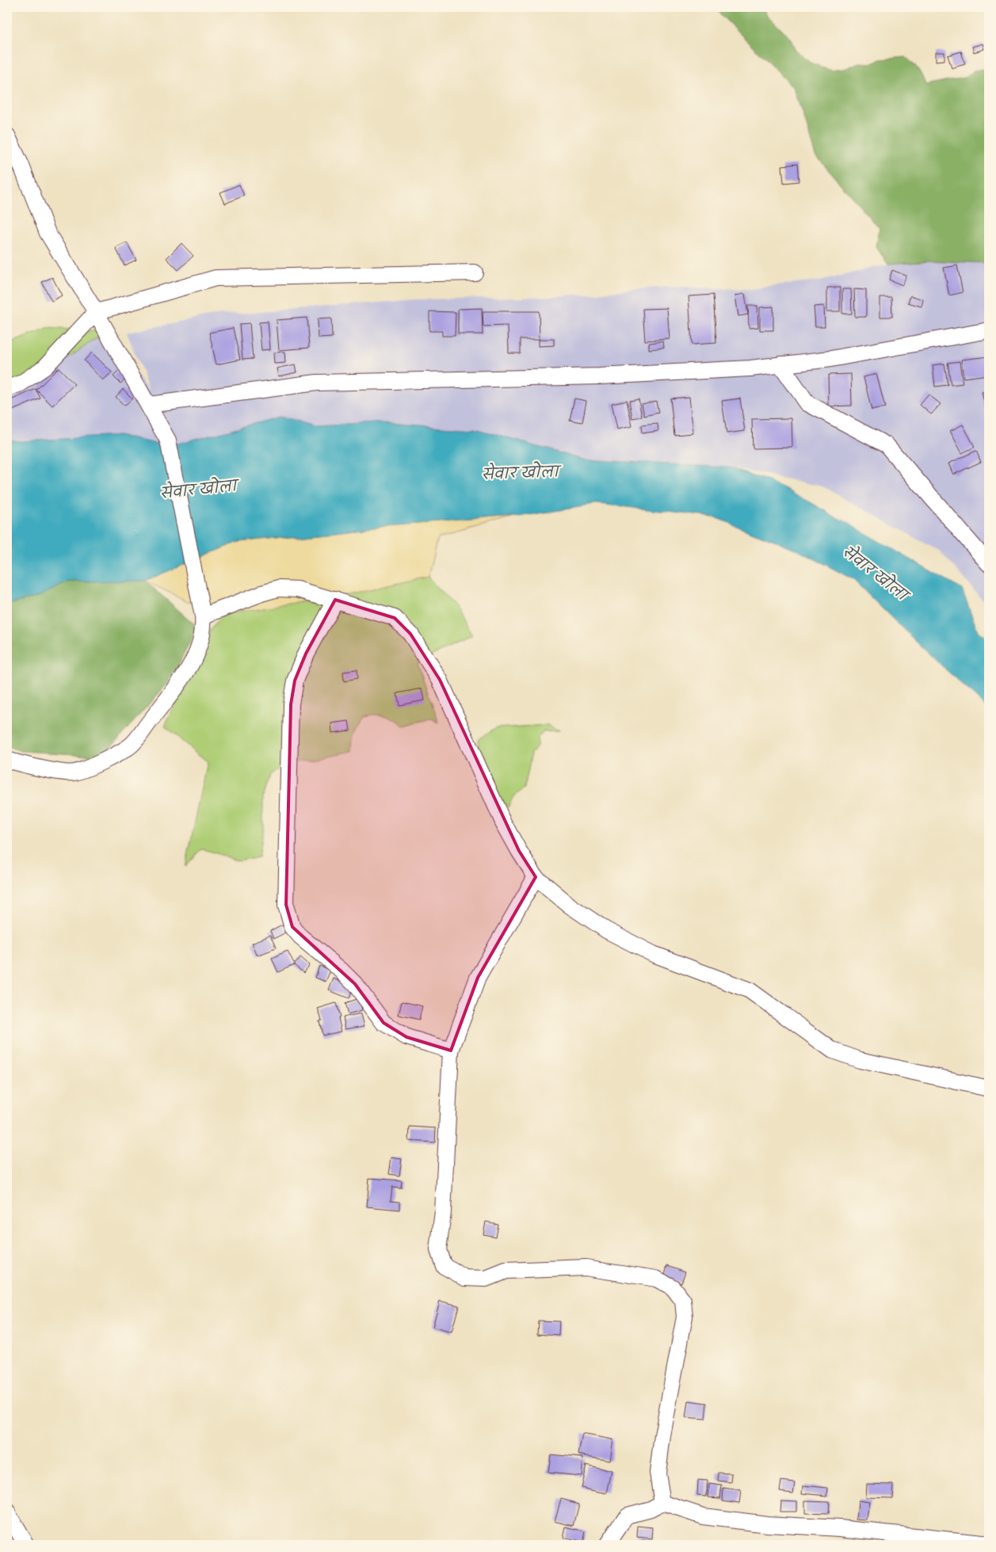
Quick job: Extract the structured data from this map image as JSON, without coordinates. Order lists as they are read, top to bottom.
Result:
{
  "water": ["सेवार खोला"]
}
